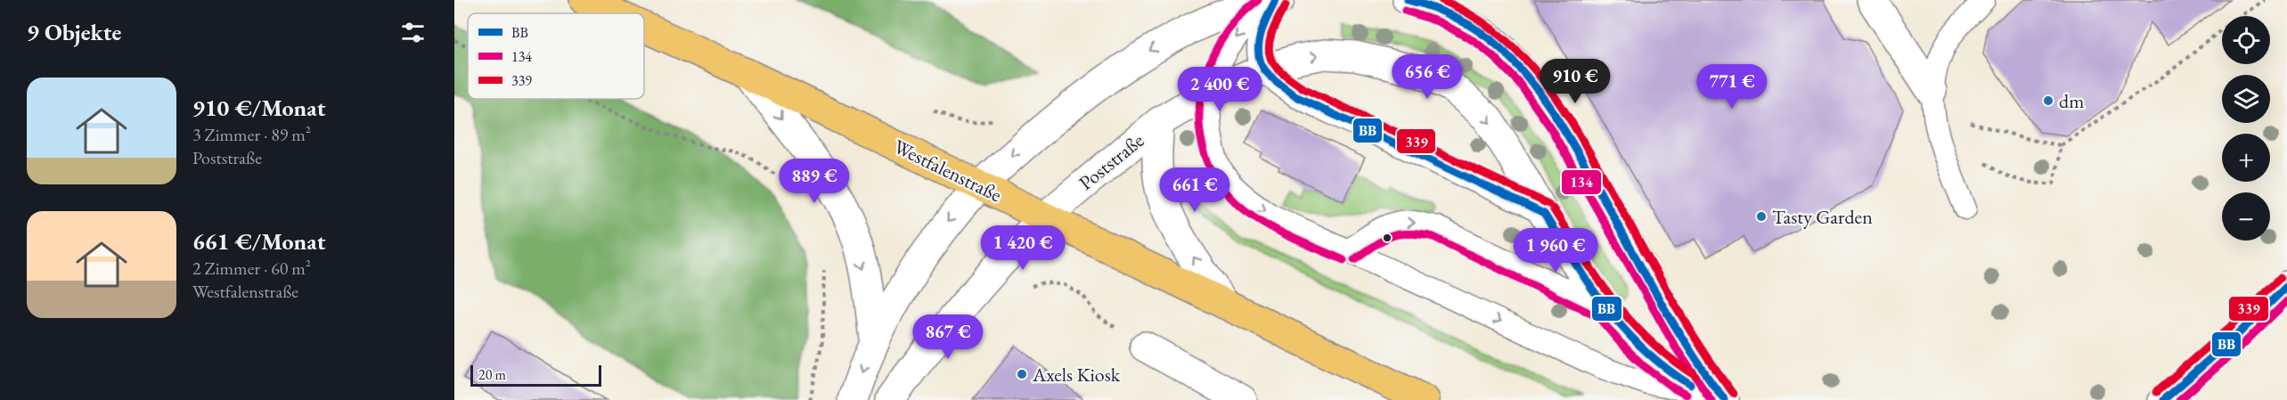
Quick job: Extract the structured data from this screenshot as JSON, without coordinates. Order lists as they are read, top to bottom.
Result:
{
  "streets": {
    "main road": ["Westfalenstraße"],
    "street": ["Poststraße"]
  },
  "crossings": [
    ["Poststraße", "Westfalenstraße"]
  ],
  "places": ["dm", "Tasty Garden", "Axels Kiosk"],
  "lines": ["transit line BB", "transit line 134", "transit line 339"],
  "legend": ["BB", "134", "339"],
  "scale_bar": "20 m",
  "page": {
    "heading": "9 Objekte",
    "map_buttons": ["+", "−"],
    "price": [
      "656 €",
      "910 €",
      "771 €",
      "2 400 €",
      "889 €",
      "661 €",
      "1 420 €",
      "1 960 €",
      "867 €"
    ],
    "list": [
      {
        "name": "910 €/Monat",
        "note": "3 Zimmer · 89 m² · Poststraße"
      },
      {
        "name": "661 €/Monat",
        "note": "2 Zimmer · 60 m² · Westfalenstraße"
      }
    ],
    "scale": "20 m"
  }
}
